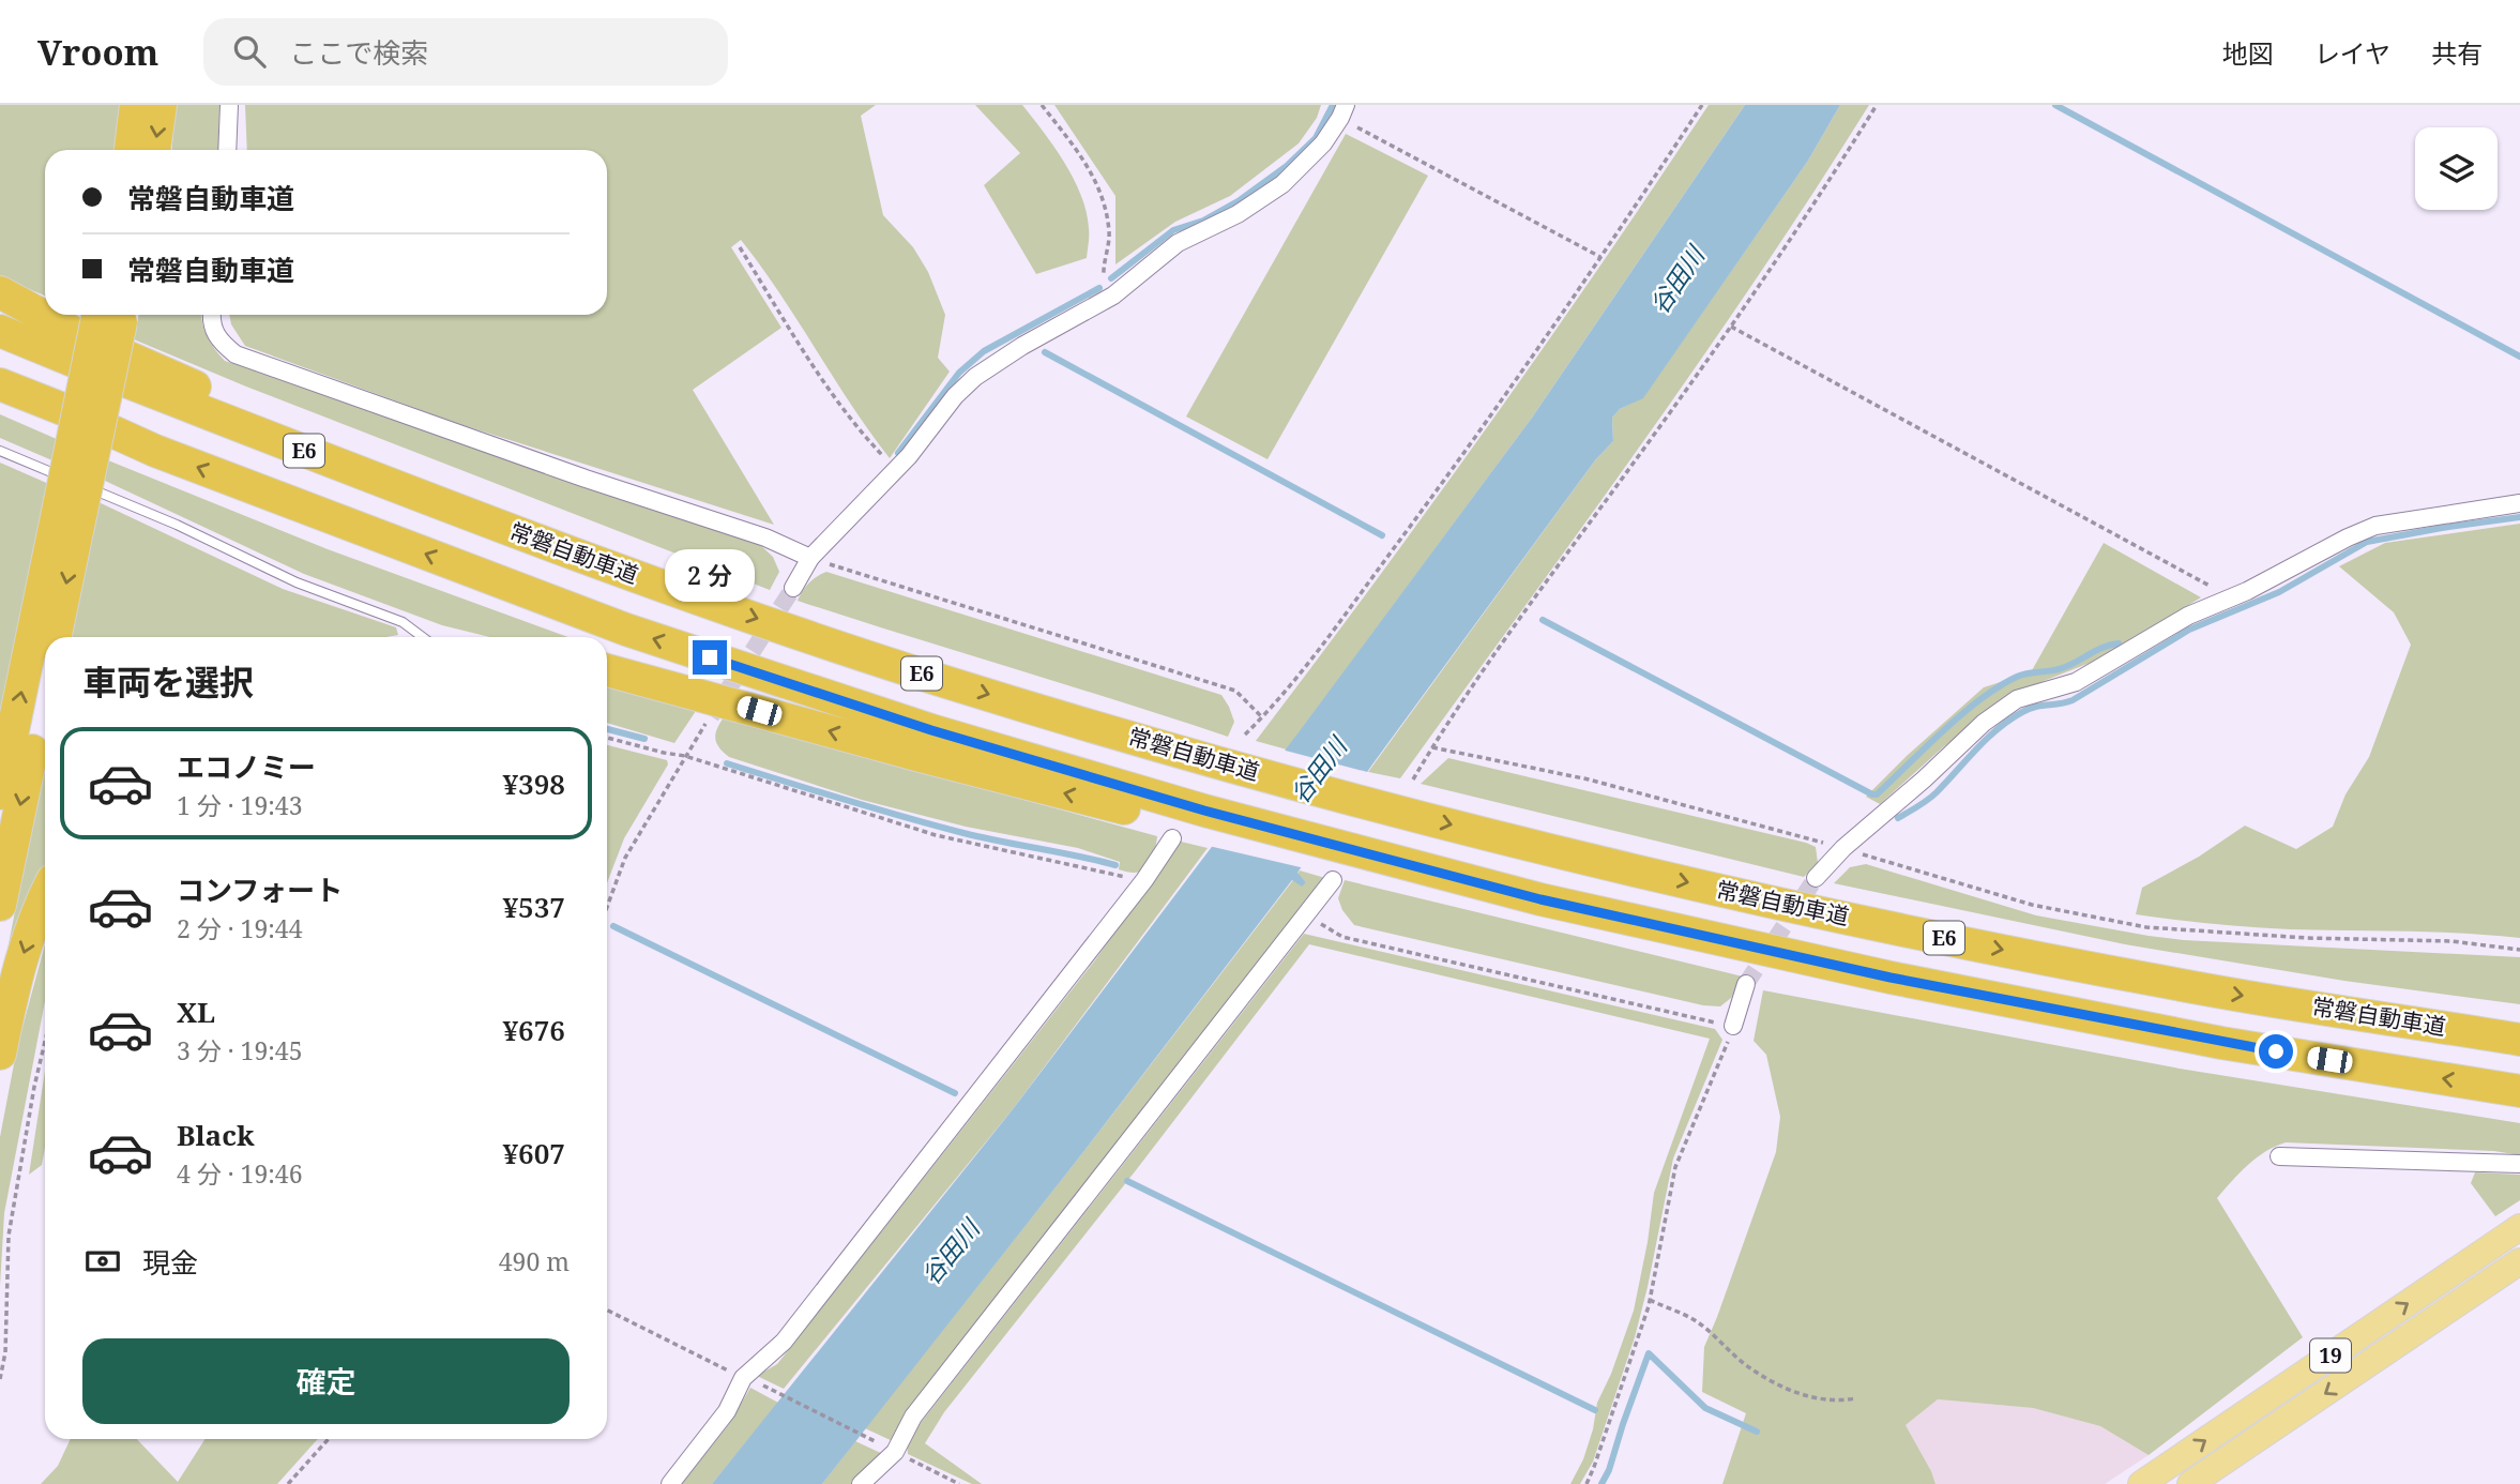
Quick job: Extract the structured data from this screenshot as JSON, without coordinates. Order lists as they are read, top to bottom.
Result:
{
  "streets": {
    "highway": ["E6", "常磐自動車道"],
    "main road": ["19"]
  },
  "water": ["谷田川"],
  "page": {
    "header": "Vroom",
    "search": "ここで検索",
    "nav": ["地図", "レイヤ", "共有"],
    "banner": ["常磐自動車道", "常磐自動車道"],
    "bubble": "2 分",
    "heading": "車両を選択",
    "list": [
      {
        "name": "エコノミー",
        "note": "1 分 · 19:43",
        "value": "¥398"
      },
      {
        "name": "コンフォート",
        "note": "2 分 · 19:44",
        "value": "¥537"
      },
      {
        "name": "XL",
        "note": "3 分 · 19:45",
        "value": "¥676"
      },
      {
        "name": "Black",
        "note": "4 分 · 19:46",
        "value": "¥607"
      }
    ],
    "pay": ["現金", "490 m"],
    "buttons": "確定"
  }
}
